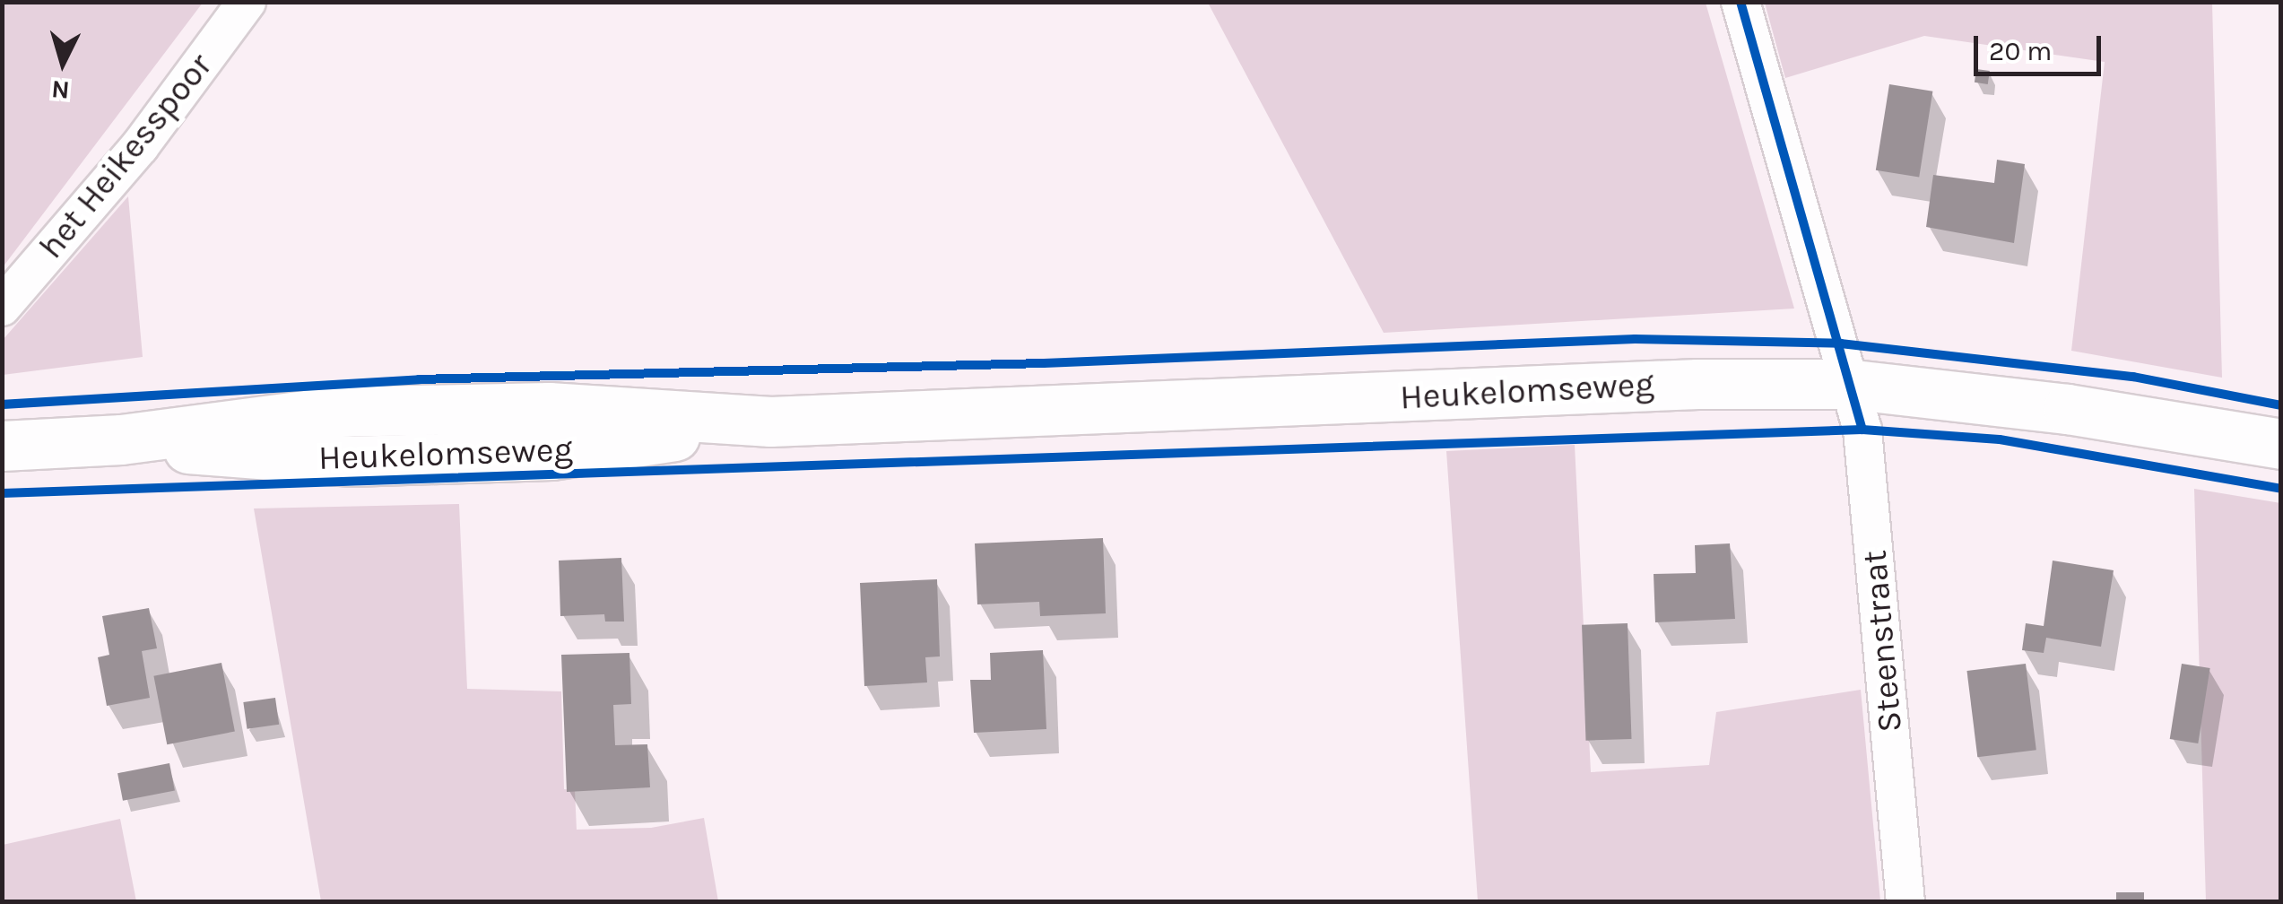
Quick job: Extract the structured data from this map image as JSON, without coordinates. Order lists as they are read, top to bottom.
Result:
{
  "streets": {
    "street": ["het Heikesspoor", "Heukelomseweg", "Steenstraat"]
  },
  "crossings": [
    ["Heukelomseweg", "Steenstraat"]
  ],
  "scale_bar": "20 m",
  "north": "bottom"
}
